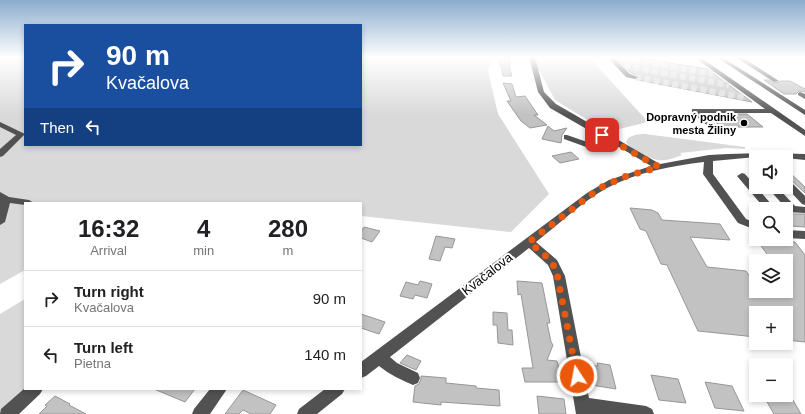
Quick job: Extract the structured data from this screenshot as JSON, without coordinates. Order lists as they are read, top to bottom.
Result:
{
  "streets": {
    "street": ["Kvačalova"]
  },
  "places": ["Dopravný podnik mesta Žiliny"],
  "page": {
    "turn": ["90 m", "Kvačalova"],
    "then": "Then",
    "map_buttons": ["+", "−"],
    "eta": [
      "16:32",
      "Arrival",
      "4",
      "min",
      "280",
      "m"
    ],
    "list": [
      {
        "name": "Turn right",
        "note": "Kvačalova",
        "value": "90 m"
      },
      {
        "name": "Turn left",
        "note": "Pietna",
        "value": "140 m"
      }
    ]
  }
}
